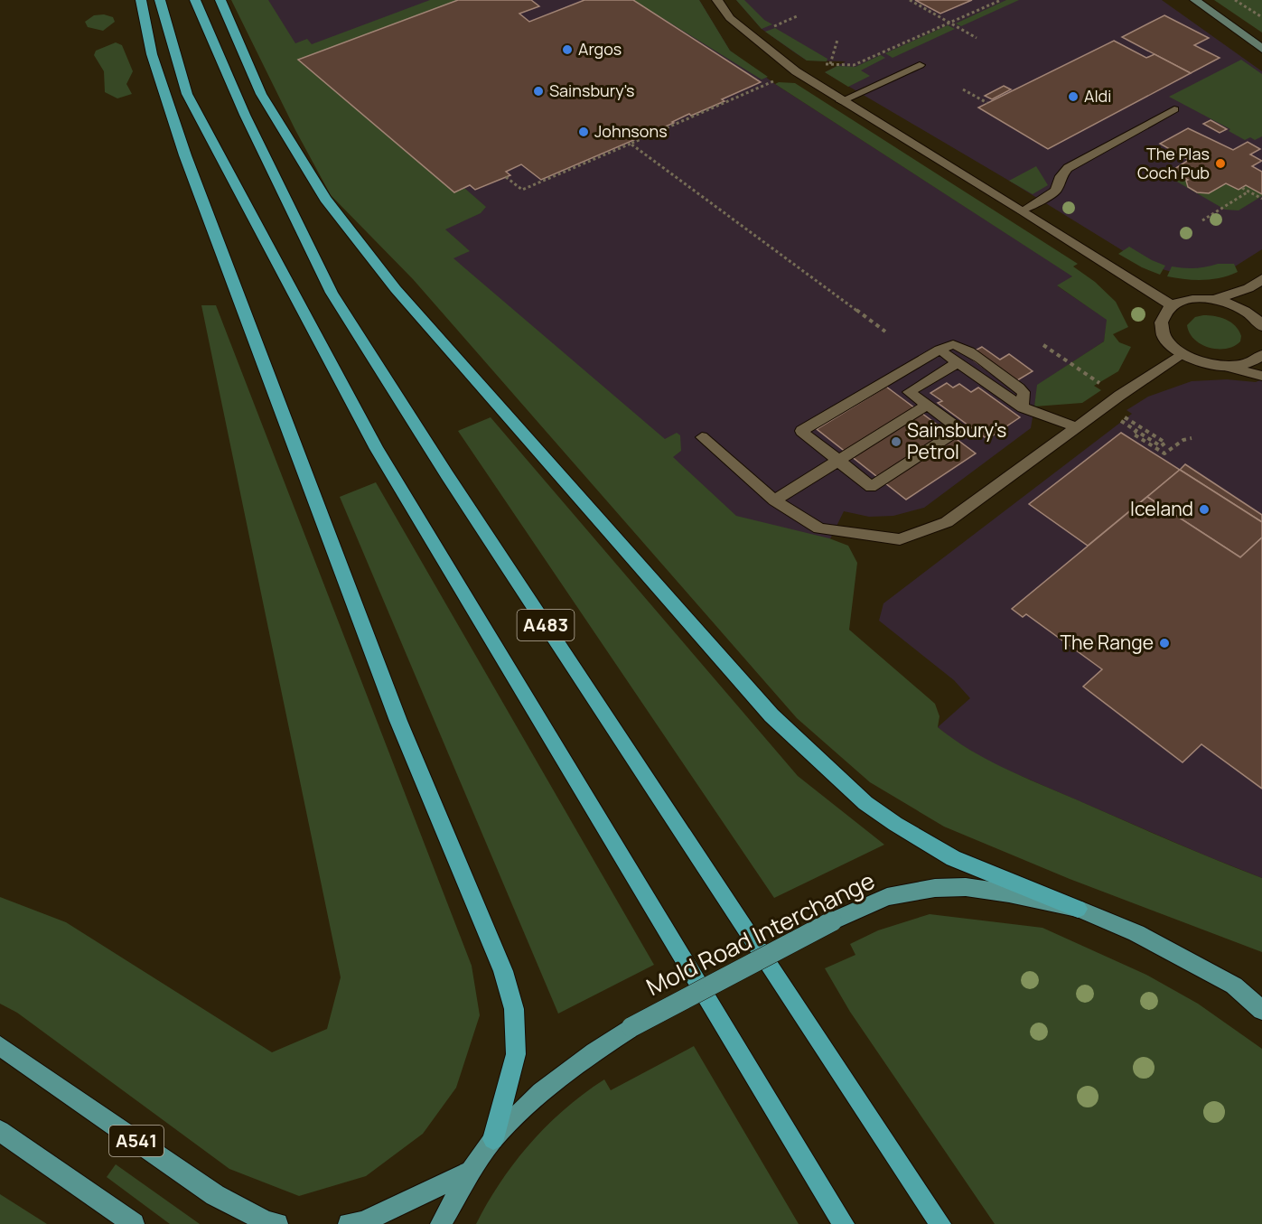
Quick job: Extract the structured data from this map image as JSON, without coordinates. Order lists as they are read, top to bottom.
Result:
{
  "streets": {
    "highway": ["A483"],
    "main road": ["Mold Road Interchange", "A541"]
  },
  "places": [
    "Argos",
    "Sainsbury's",
    "Aldi",
    "Johnsons",
    "The Plas Coch Pub",
    "Sainsbury's Petrol",
    "Iceland",
    "The Range"
  ]
}
